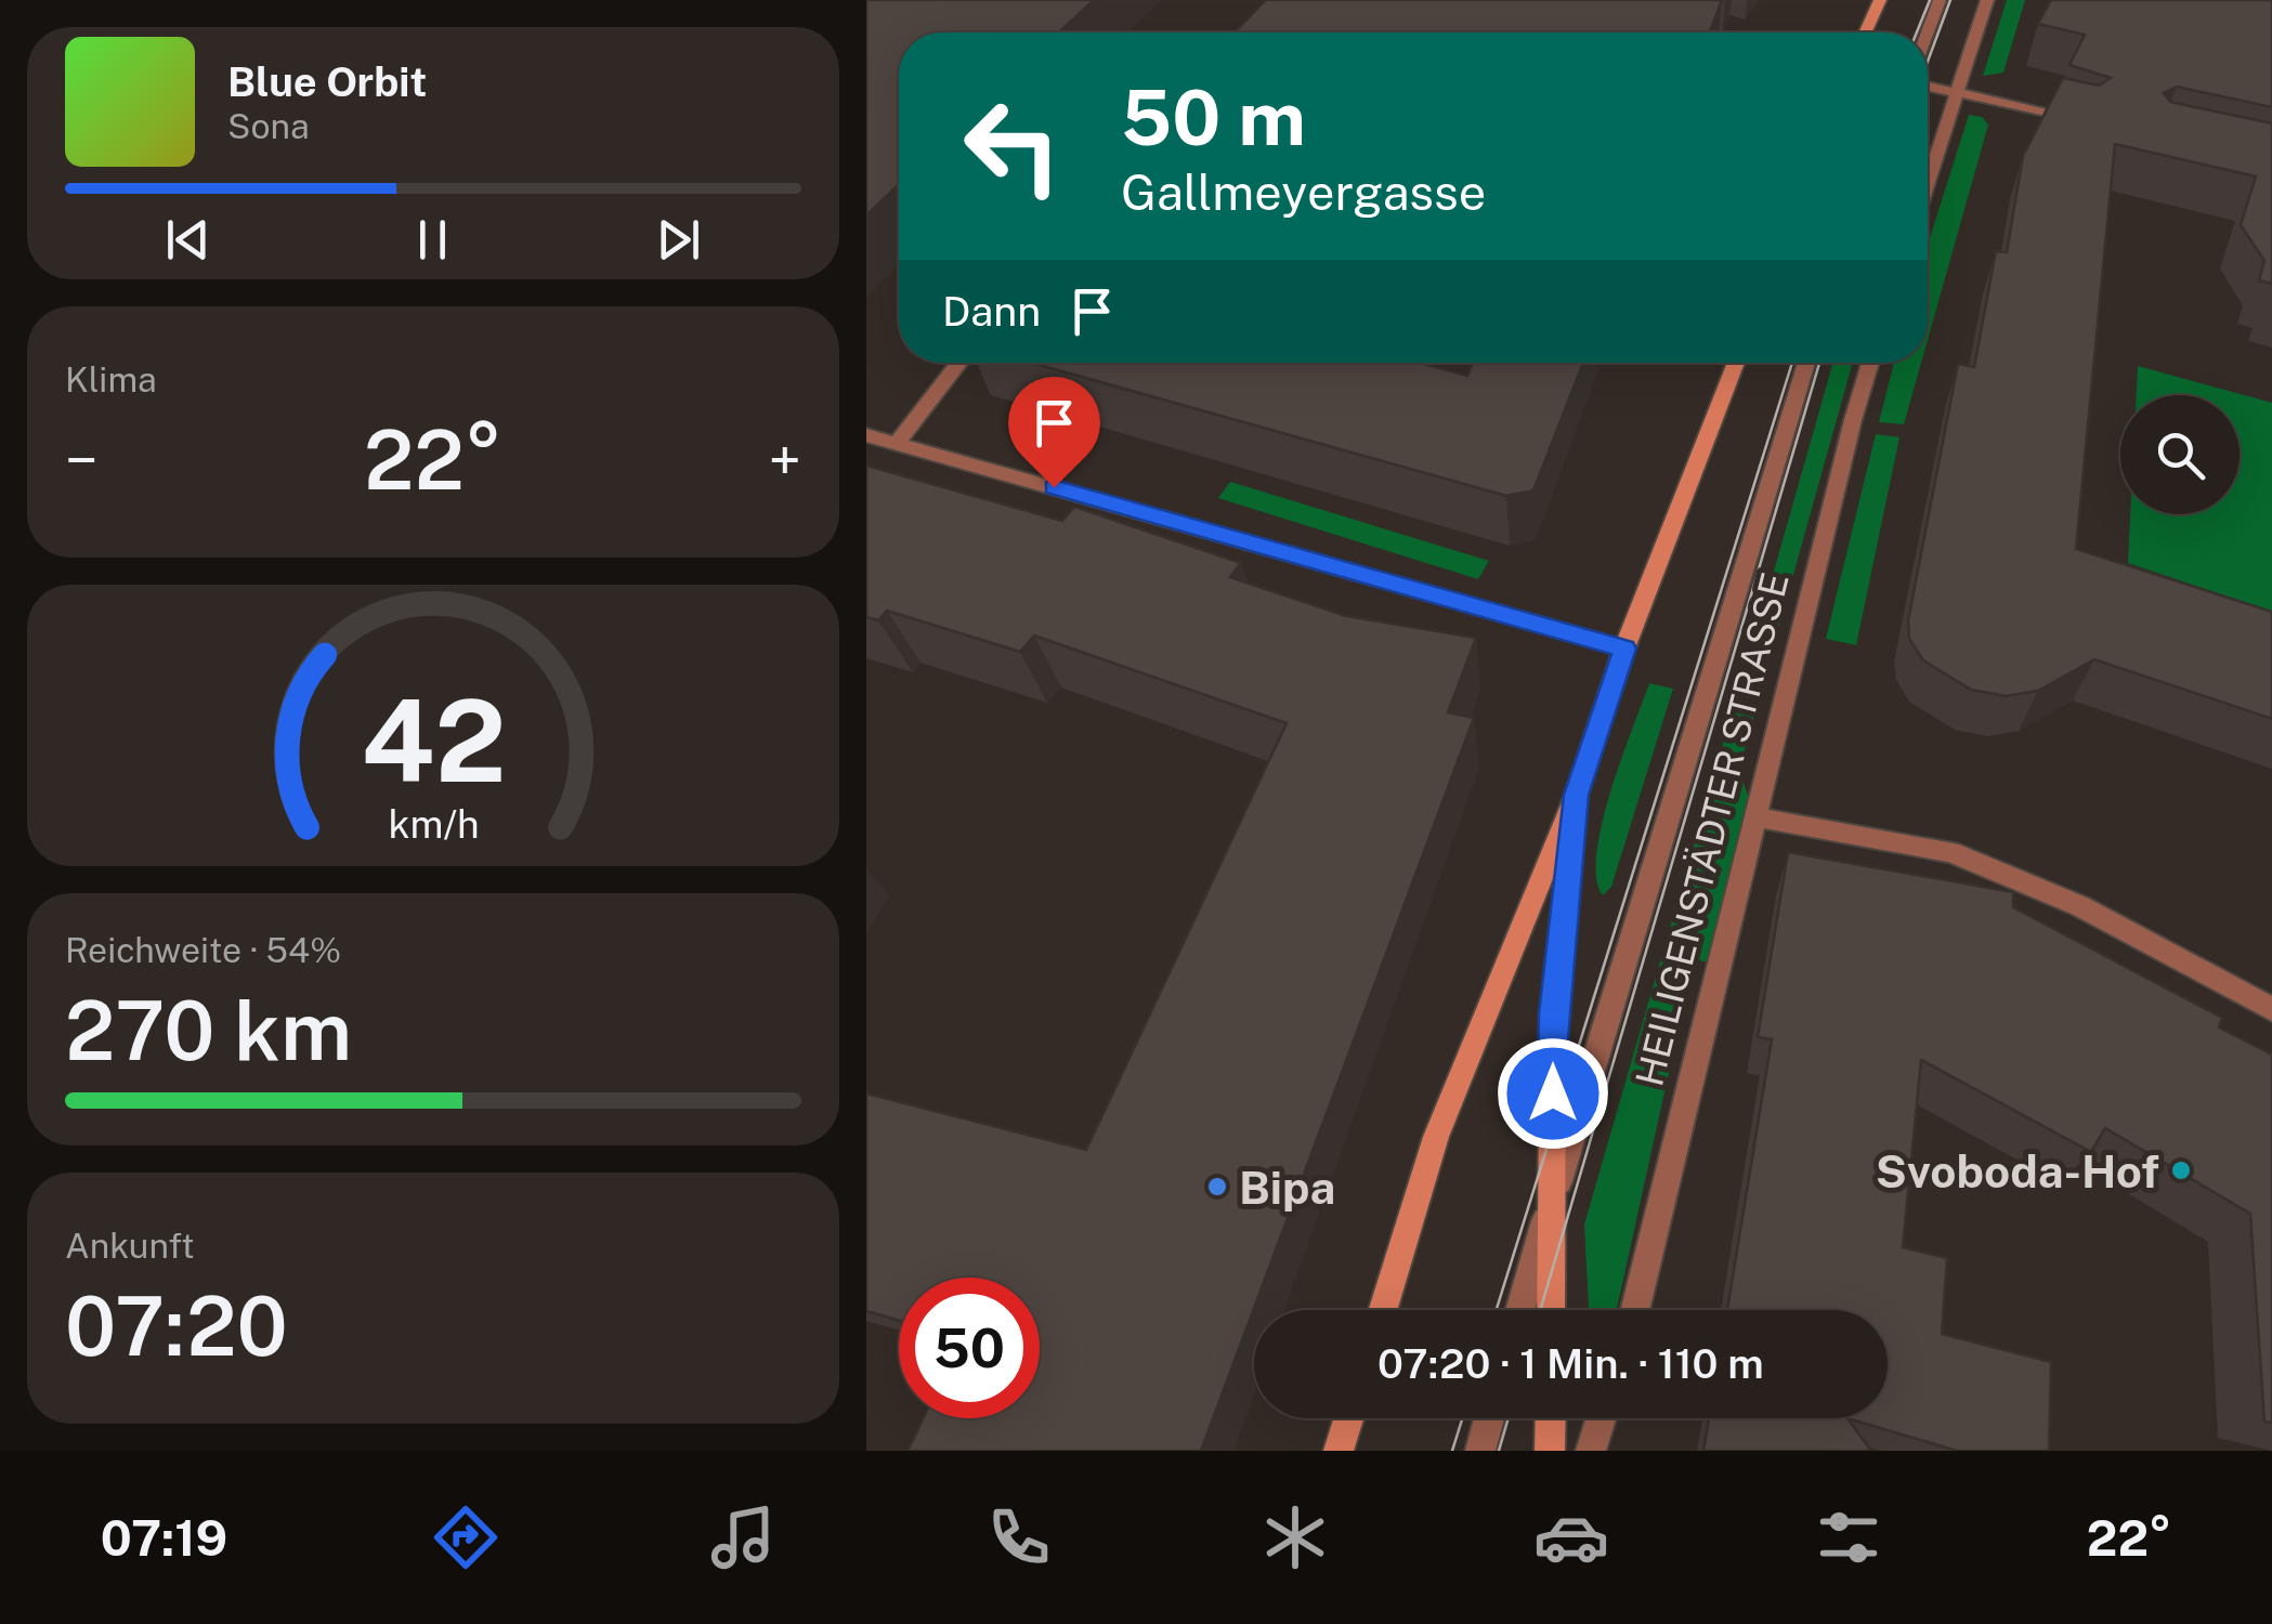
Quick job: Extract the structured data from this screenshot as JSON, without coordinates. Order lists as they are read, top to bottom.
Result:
{
  "streets": {
    "street": ["HEILIGENSTÄDTER STRASSE"]
  },
  "places": ["Svoboda-Hof", "Bipa"],
  "page": {
    "turn": ["50 m", "Gallmeyergasse"],
    "song": ["Blue Orbit", "Sona"],
    "then": "Dann",
    "tile": [
      "Klima",
      ["Reichweite · 54%", "270 km"],
      ["Ankunft", "07:20"]
    ],
    "heat": ["−", "22°", "+"],
    "limit": "50",
    "trip": "07:20 · 1 Min. · 110 m",
    "tabs": ["07:19", "22°"],
    "gauge": ["42", "km/h"]
  }
}
